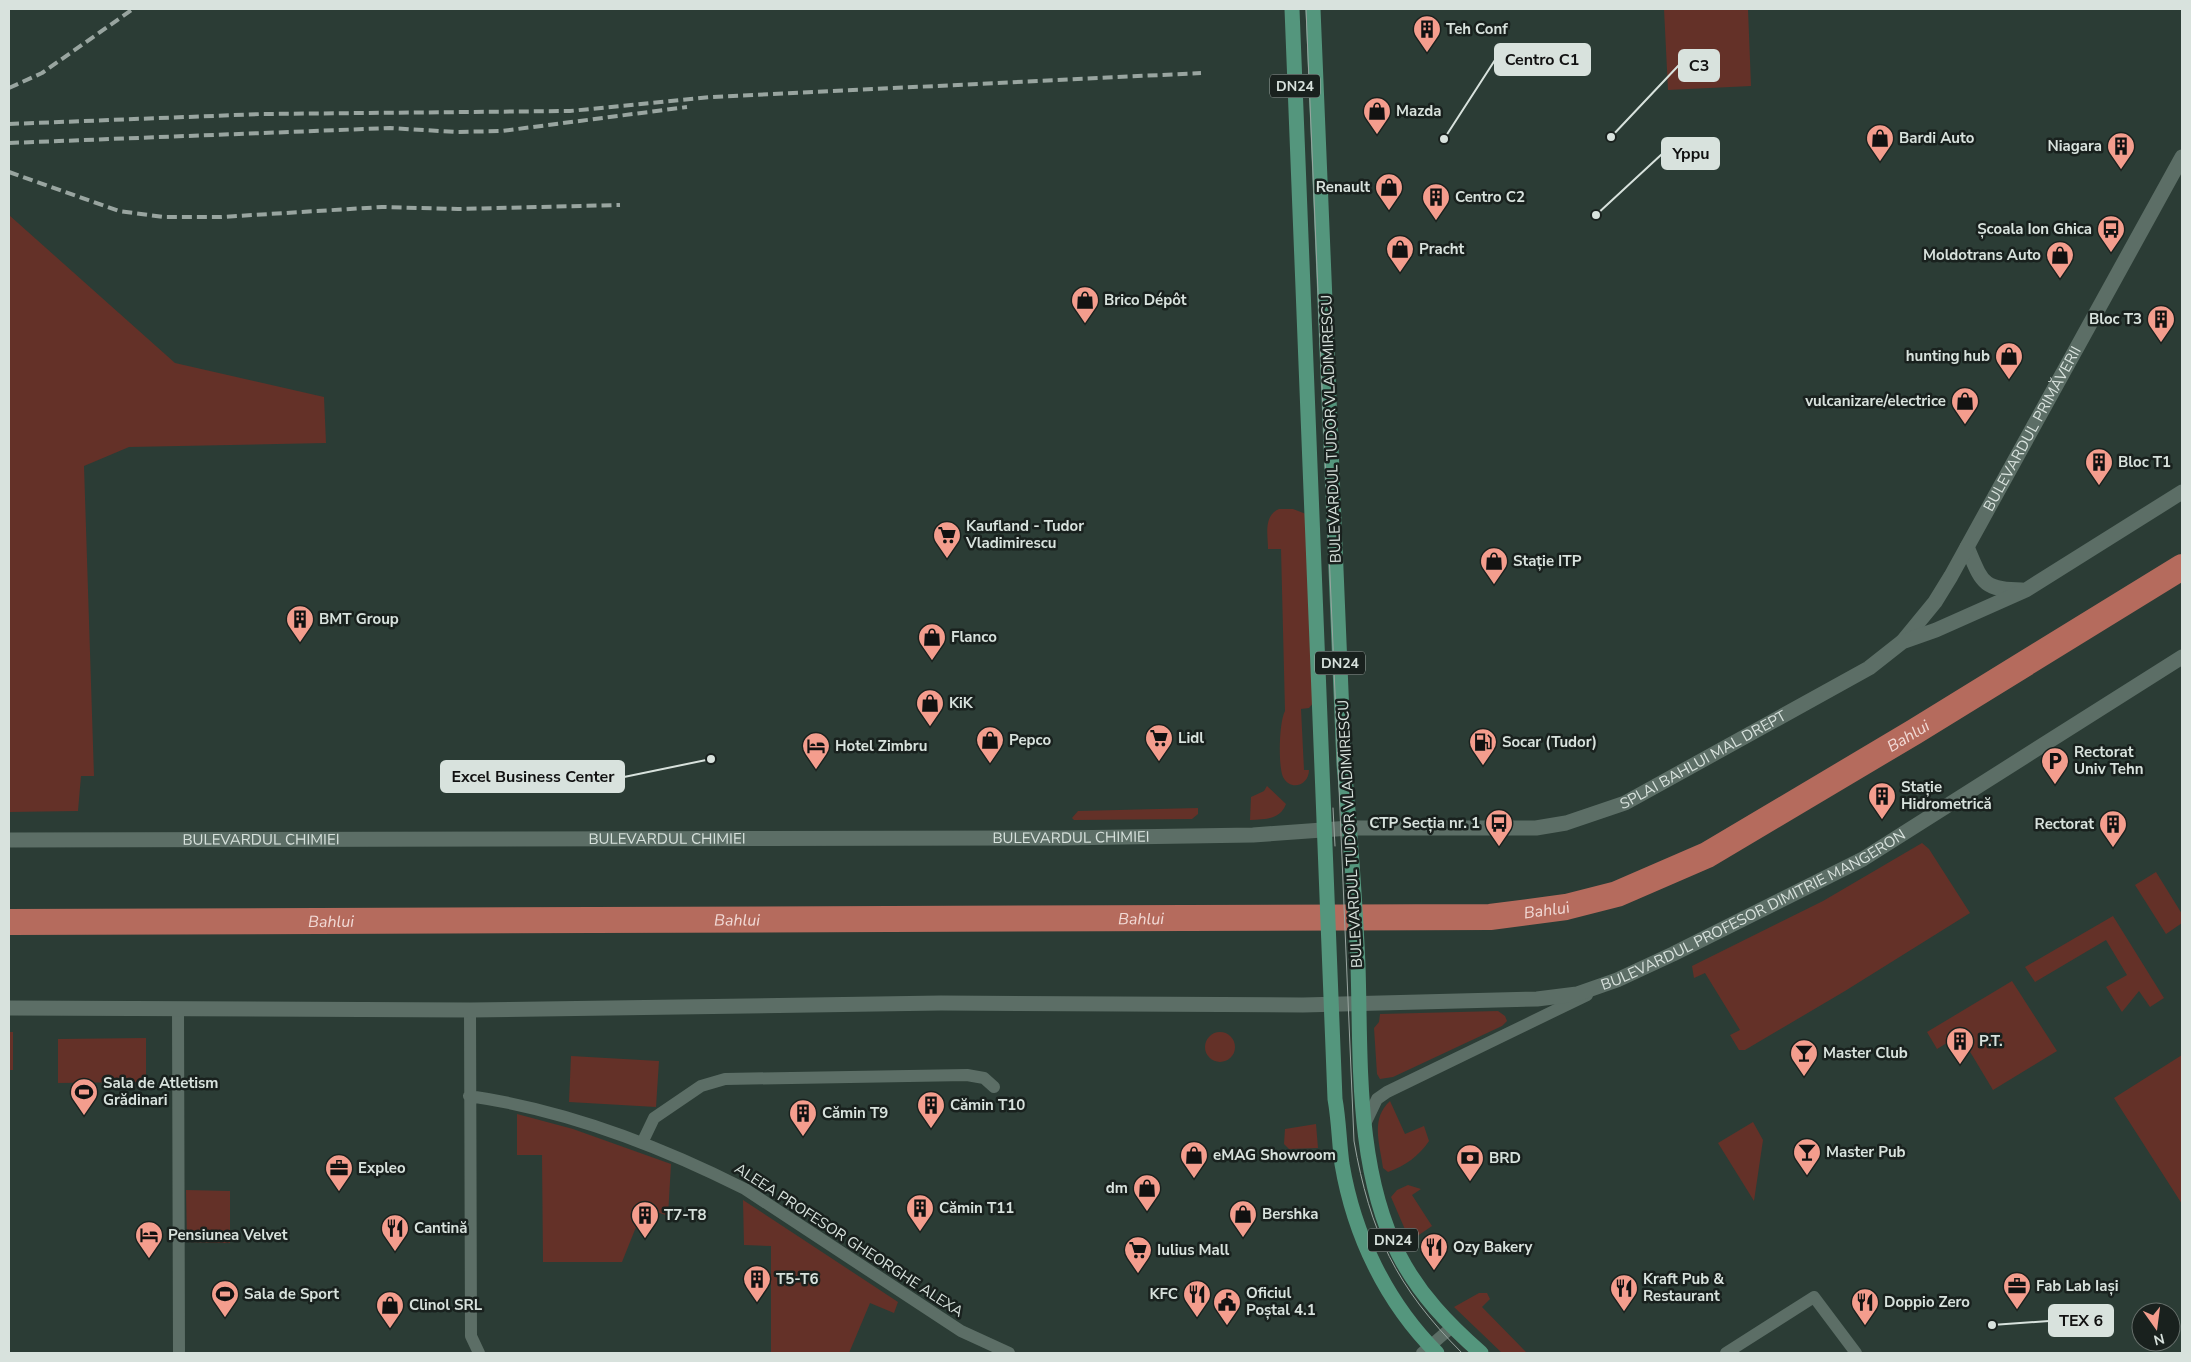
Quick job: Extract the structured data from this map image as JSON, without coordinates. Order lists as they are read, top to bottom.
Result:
{
  "streets": {
    "main road": [
      "DN24",
      "BULEVARDUL TUDOR VLADIMIRESCU",
      "BULEVARDUL PRIMĂVERII",
      "SPLAI BAHLUI MAL DREPT",
      "BULEVARDUL CHIMIEI",
      "BULEVARDUL PROFESOR DIMITRIE MANGERON"
    ],
    "street": ["ALEEA PROFESOR GHEORGHE ALEXA"]
  },
  "crossings": [
    ["BULEVARDUL TUDOR VLADIMIRESCU", "SPLAI BAHLUI MAL DREPT"],
    ["BULEVARDUL TUDOR VLADIMIRESCU", "BULEVARDUL CHIMIEI"],
    ["BULEVARDUL TUDOR VLADIMIRESCU", "BULEVARDUL PROFESOR DIMITRIE MANGERON"],
    ["BULEVARDUL PRIMĂVERII", "SPLAI BAHLUI MAL DREPT"],
    ["SPLAI BAHLUI MAL DREPT", "BULEVARDUL CHIMIEI"]
  ],
  "water": ["Bahlui"],
  "places": {
    "building": [
      "Teh Conf",
      "Niagara",
      "Centro C2",
      "Bloc T3",
      "Bloc T1",
      "BMT Group",
      "Stație Hidrometrică",
      "Rectorat",
      "P.T.",
      "Cămin T10",
      "Cămin T9",
      "Cămin T11",
      "T7-T8",
      "T5-T6"
    ],
    "shop": [
      "Mazda",
      "Bardi Auto",
      "Renault",
      "Pracht",
      "Moldotrans Auto",
      "Brico Dépôt",
      "hunting hub",
      "vulcanizare/electrice",
      "Stație ITP",
      "Flanco",
      "KiK",
      "Pepco",
      "eMAG Showroom",
      "dm",
      "Bershka",
      "Clinol SRL"
    ],
    "other": [
      "C3",
      "Centro C1",
      "Yppu",
      "Excel Business Center",
      "TEX 6"
    ],
    "bus stop": ["Școala Ion Ghica", "CTP Secția nr. 1"],
    "supermarket": ["Kaufland - Tudor Vladimirescu", "Lidl", "Iulius Mall"],
    "fuel station": ["Socar (Tudor)"],
    "hotel": ["Hotel Zimbru", "Pensiunea Velvet"],
    "parking": ["Rectorat Univ Tehn"],
    "bar": ["Master Club", "Master Pub"],
    "sports": ["Sala de Atletism Grădinari", "Sala de Sport"],
    "bank": ["BRD"],
    "office": ["Expleo", "Fab Lab Iași"],
    "restaurant": [
      "Cantină",
      "Ozy Bakery",
      "Kraft Pub & Restaurant",
      "KFC",
      "Doppio Zero"
    ],
    "public building": ["Oficiul Poștal 4.1"]
  },
  "north": "bottom"
}
